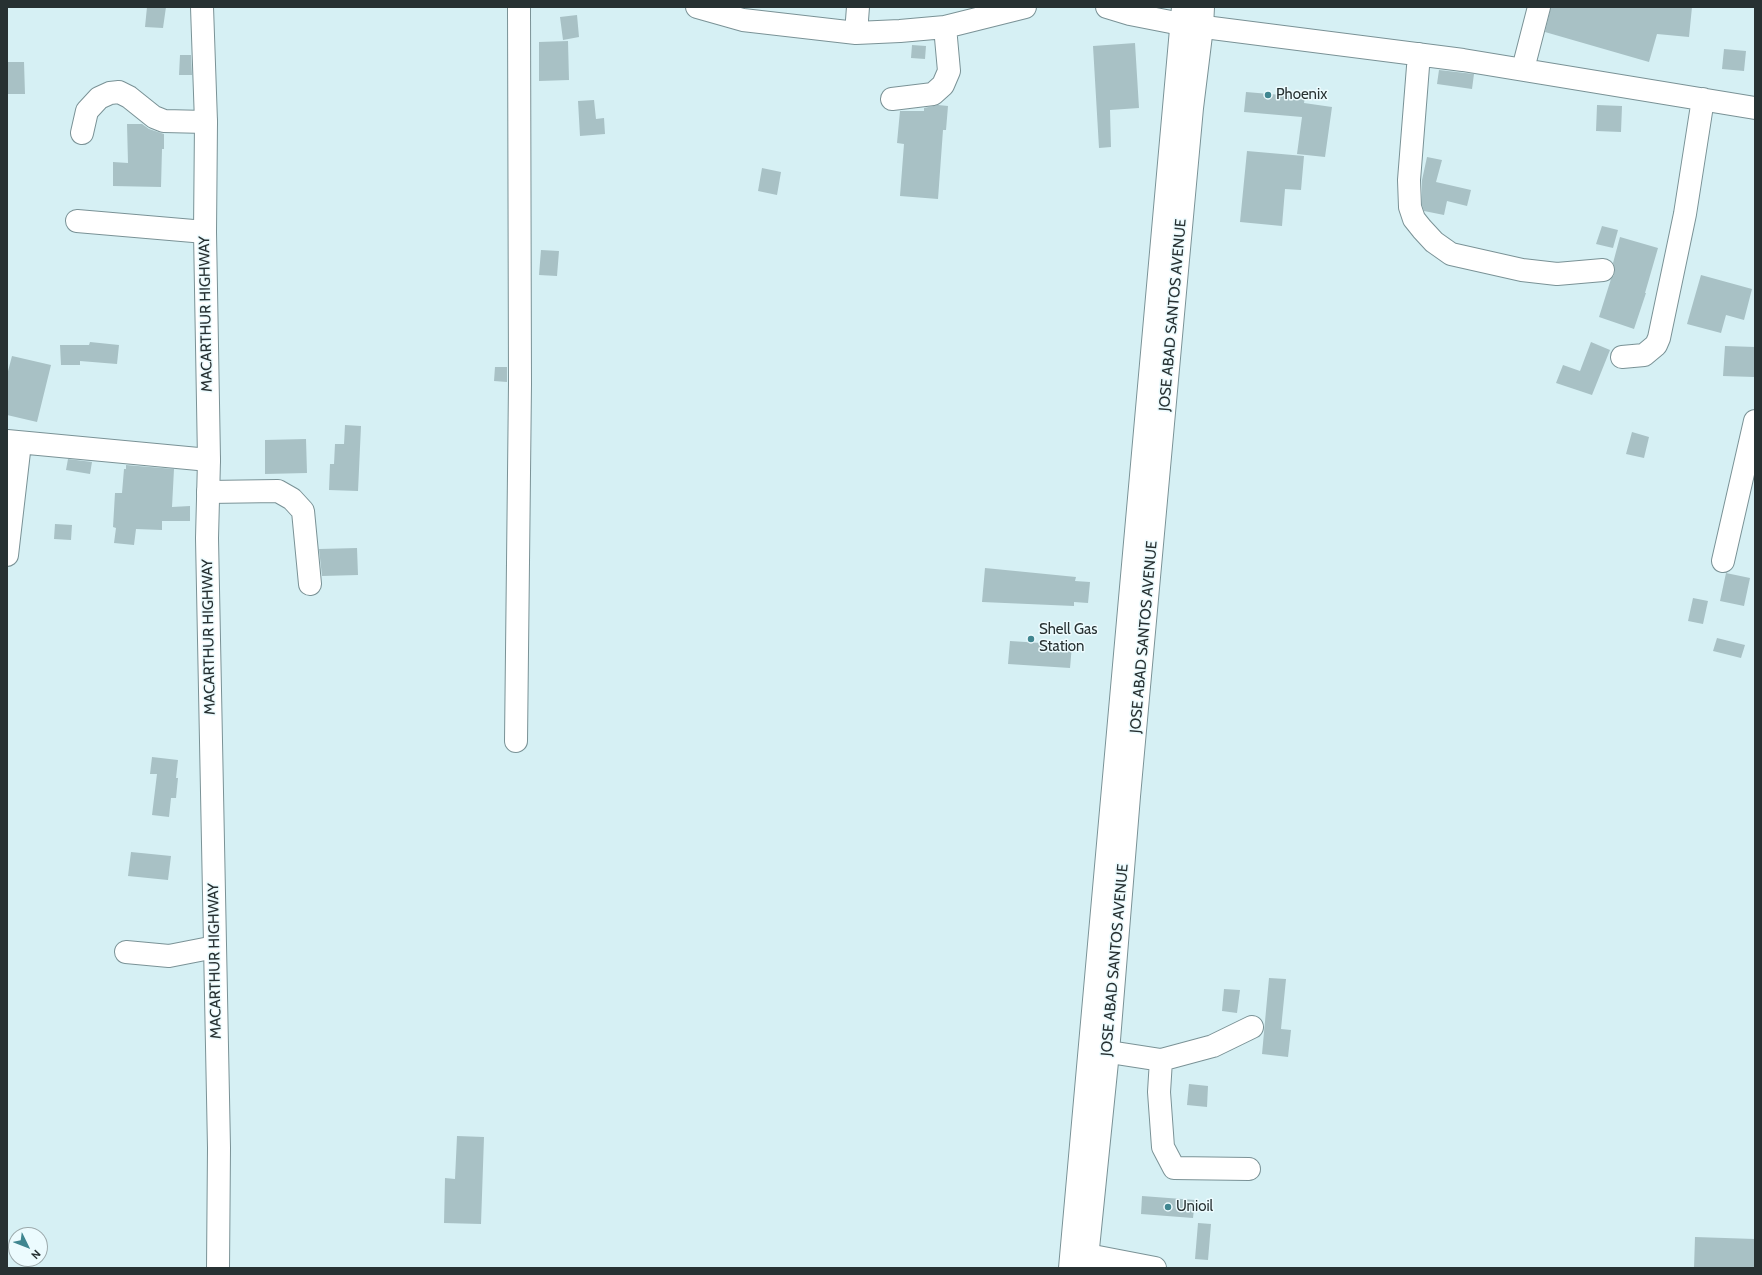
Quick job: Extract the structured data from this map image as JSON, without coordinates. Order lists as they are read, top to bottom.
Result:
{
  "streets": {
    "main road": ["MACARTHUR HIGHWAY", "JOSE ABAD SANTOS AVENUE"]
  },
  "places": ["Phoenix", "Shell Gas Station", "Unioil"],
  "north": "bottom right"
}
